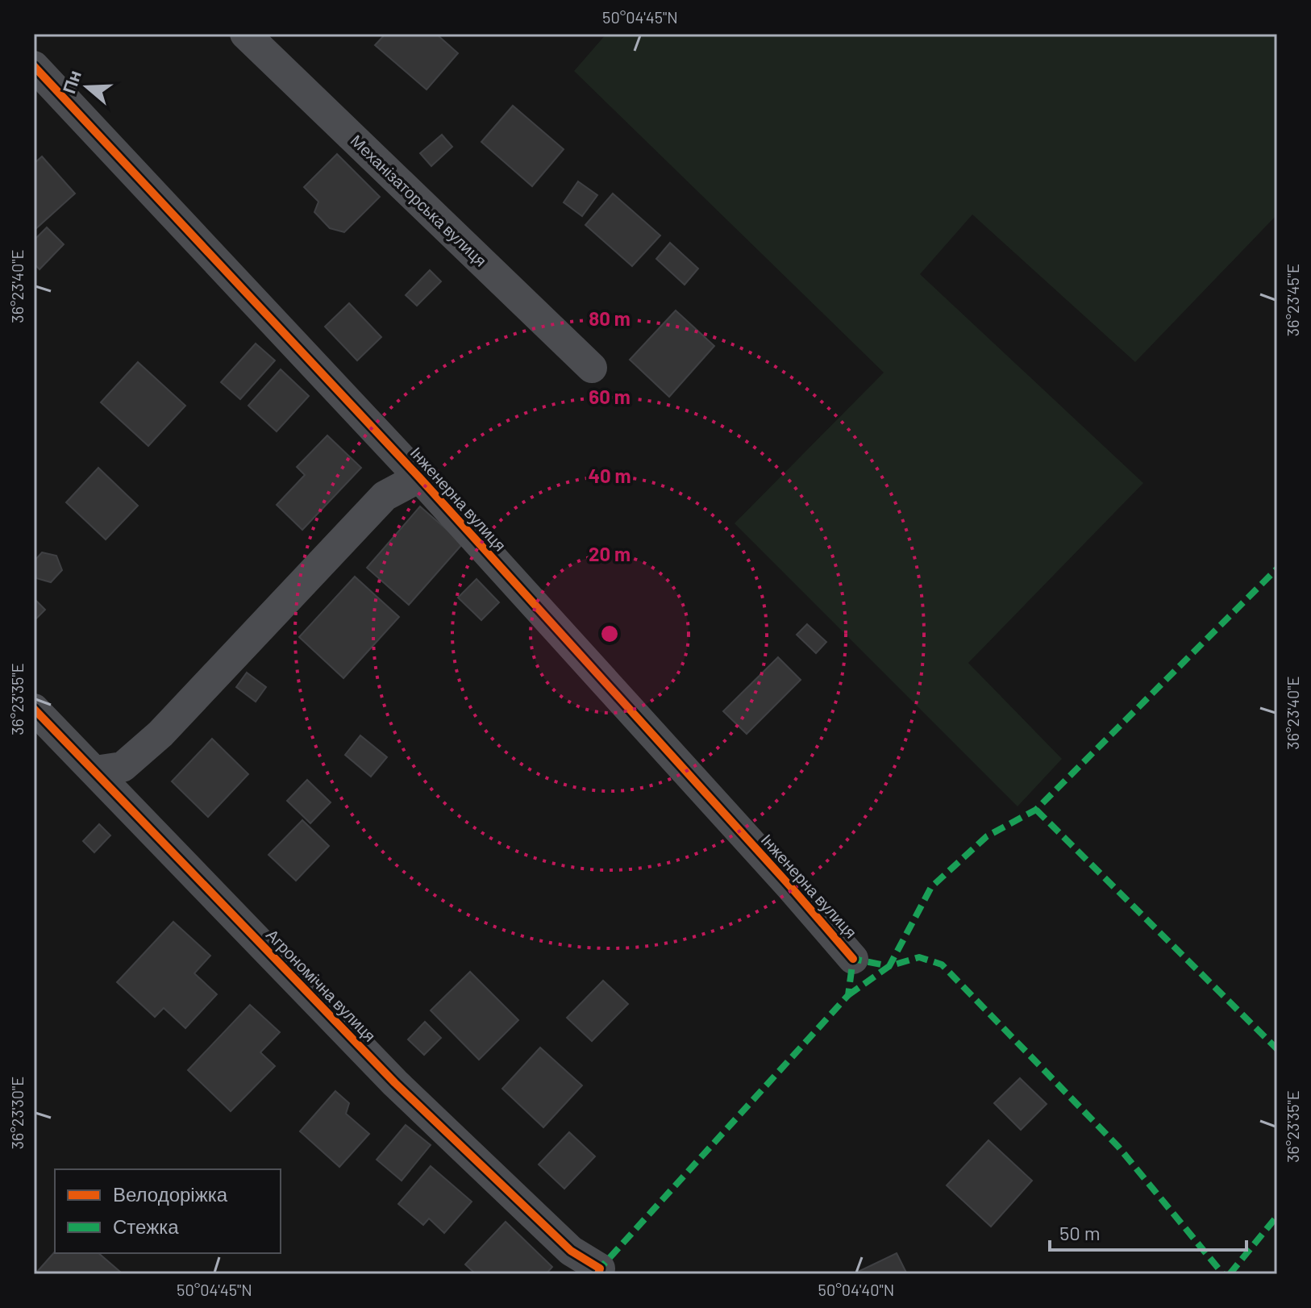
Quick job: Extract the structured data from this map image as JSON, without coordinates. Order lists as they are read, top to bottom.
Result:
{
  "streets": {
    "street": ["Механізаторська вулиця", "Інженерна вулиця", "Агрономічна вулиця"]
  },
  "legend": ["Велодоріжка", "Стежка"],
  "scale_bar": "50 m",
  "north": "left",
  "coordinates": [
    "50°04'45\"N",
    "36°23'40\"E",
    "36°23'45\"E",
    "36°23'35\"E",
    "36°23'30\"E",
    "50°04'40\"N"
  ],
  "rings": [
    "80 m",
    "60 m",
    "40 m",
    "20 m"
  ]
}
